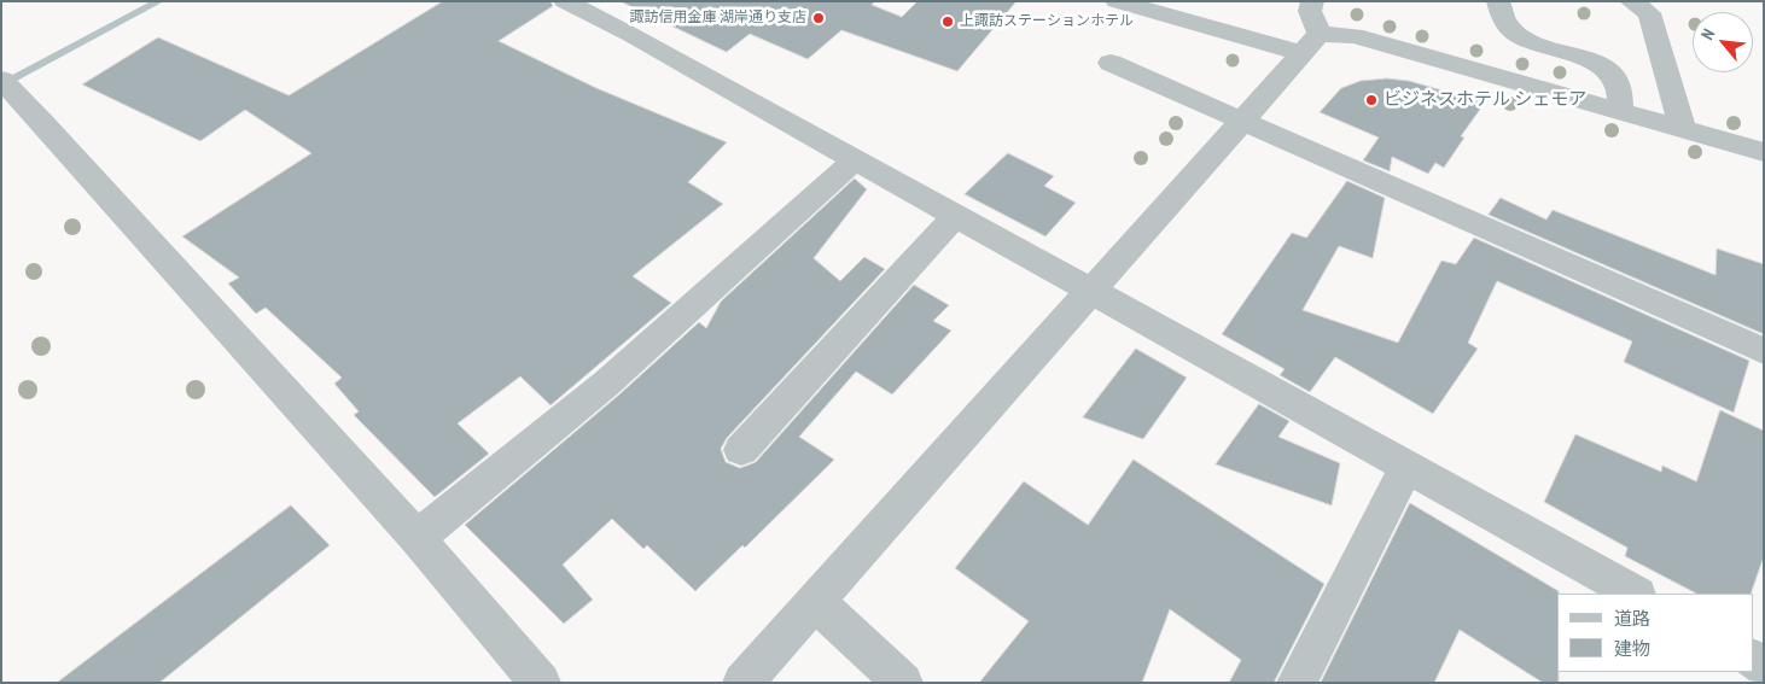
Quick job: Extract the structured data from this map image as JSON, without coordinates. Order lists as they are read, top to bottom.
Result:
{
  "places": ["諏訪信用金庫 湖岸通り支店", "上諏訪ステーションホテル", "ビジネスホテル シェモア"],
  "legend": ["道路", "建物"],
  "north": "top left"
}
